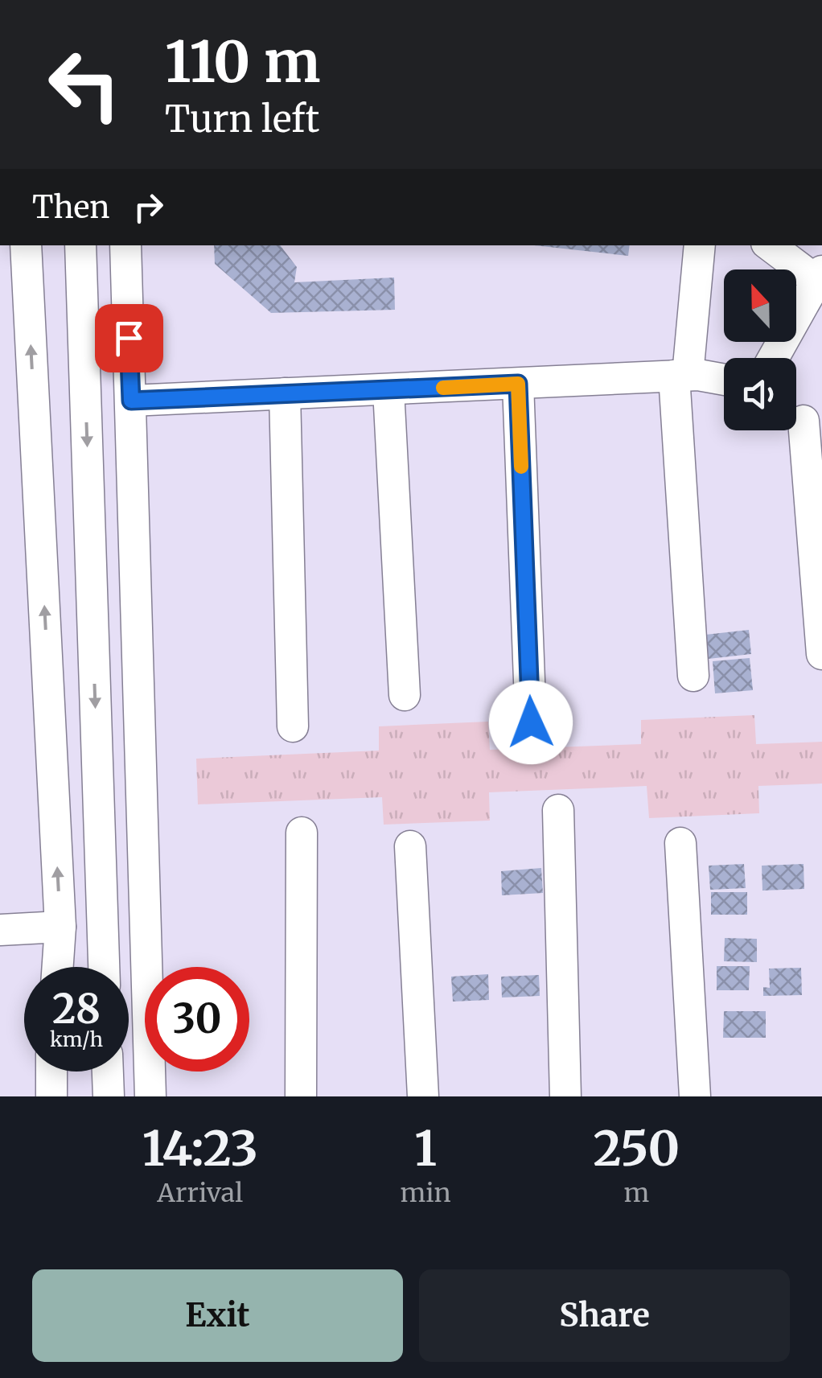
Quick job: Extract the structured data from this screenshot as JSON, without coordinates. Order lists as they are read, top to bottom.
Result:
{
  "north": "top",
  "page": {
    "turn": ["110 m", "Turn left"],
    "then": "Then",
    "speed": "28 km/h",
    "limit": "30",
    "eta": [
      "14:23",
      "Arrival",
      "1",
      "min",
      "250",
      "m"
    ],
    "buttons": ["Exit", "Share"]
  }
}
